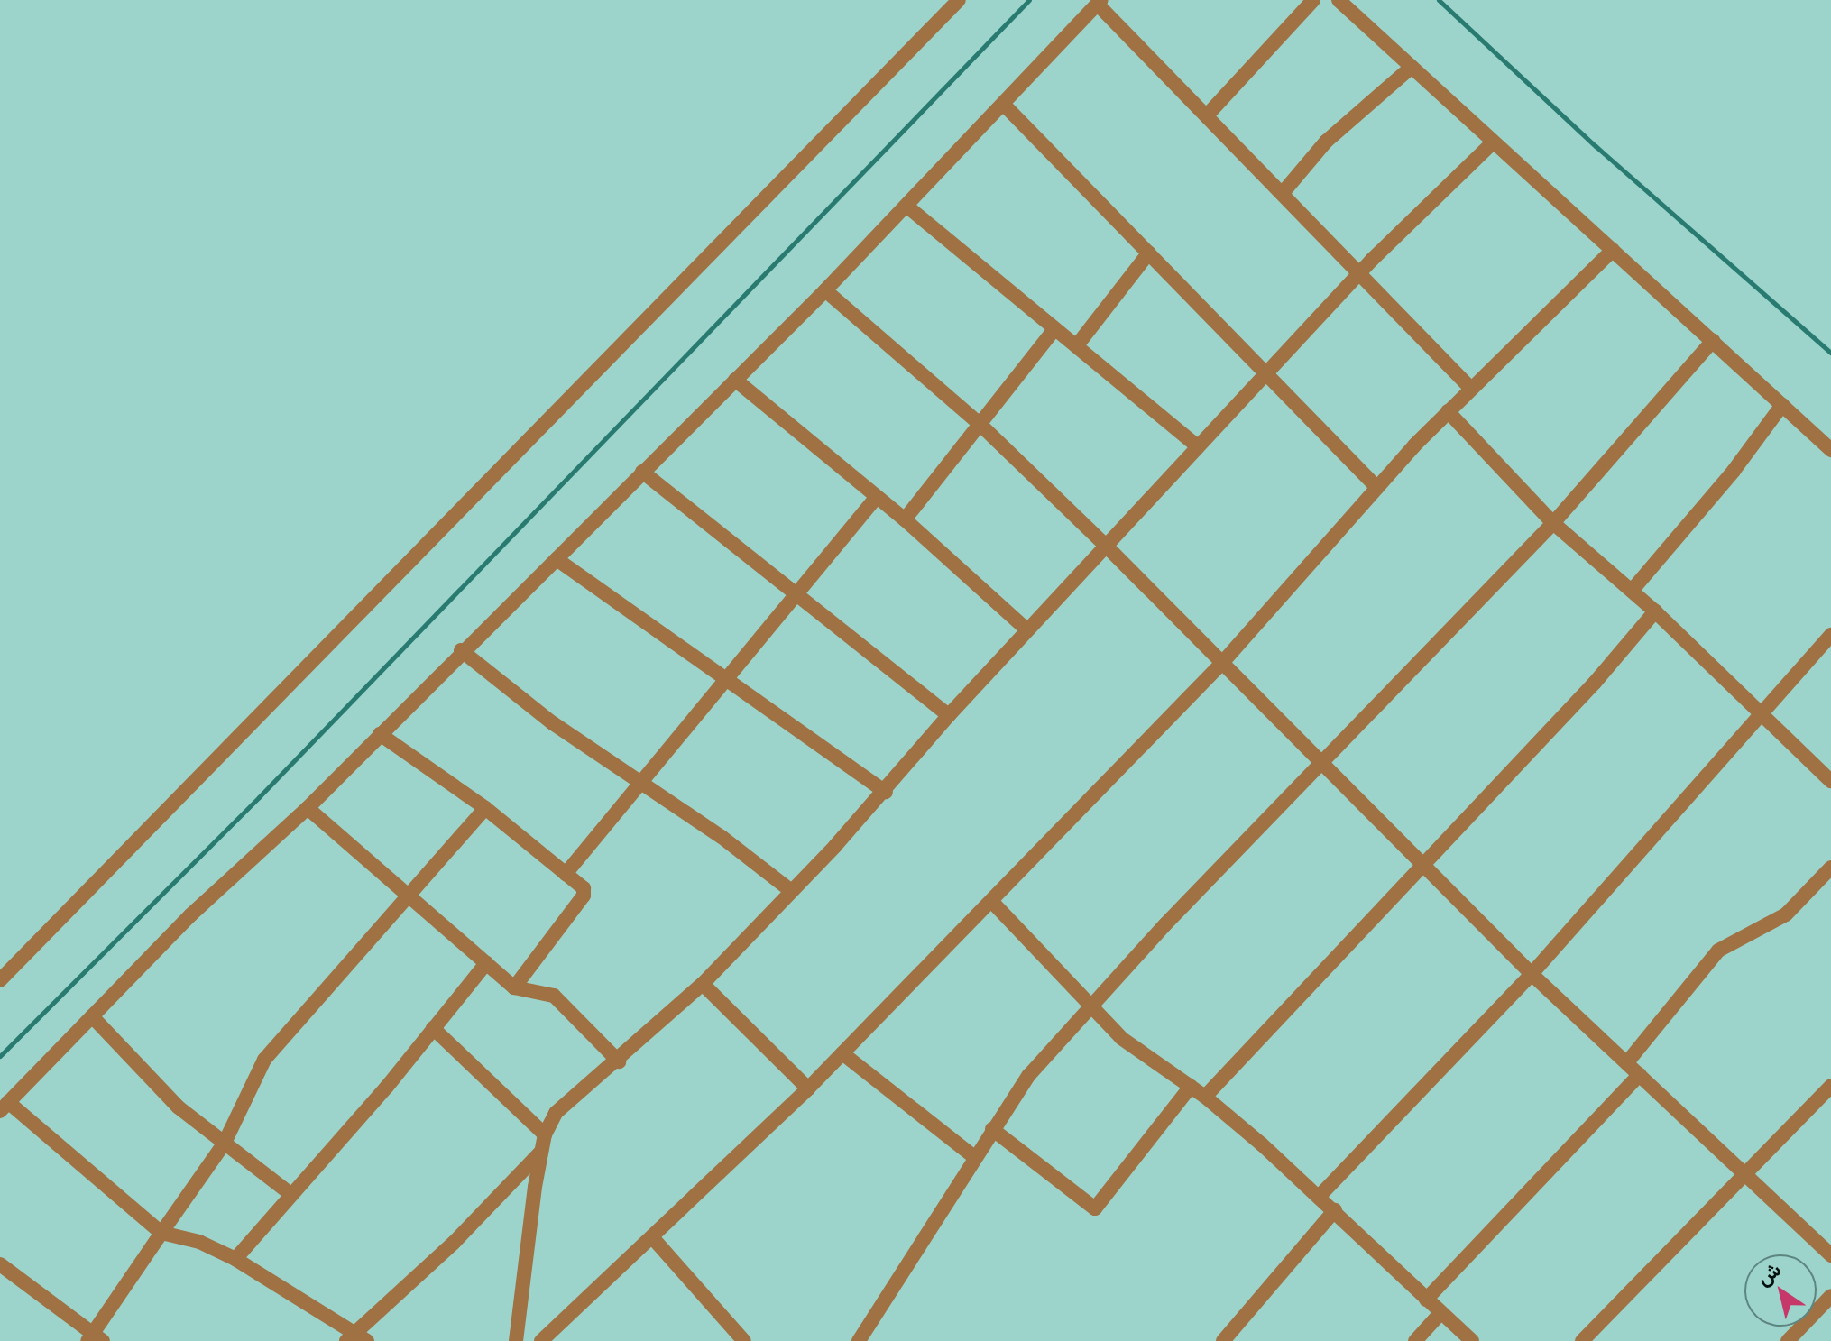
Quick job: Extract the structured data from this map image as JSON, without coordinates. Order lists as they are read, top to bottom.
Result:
{
  "north": "top left"
}
